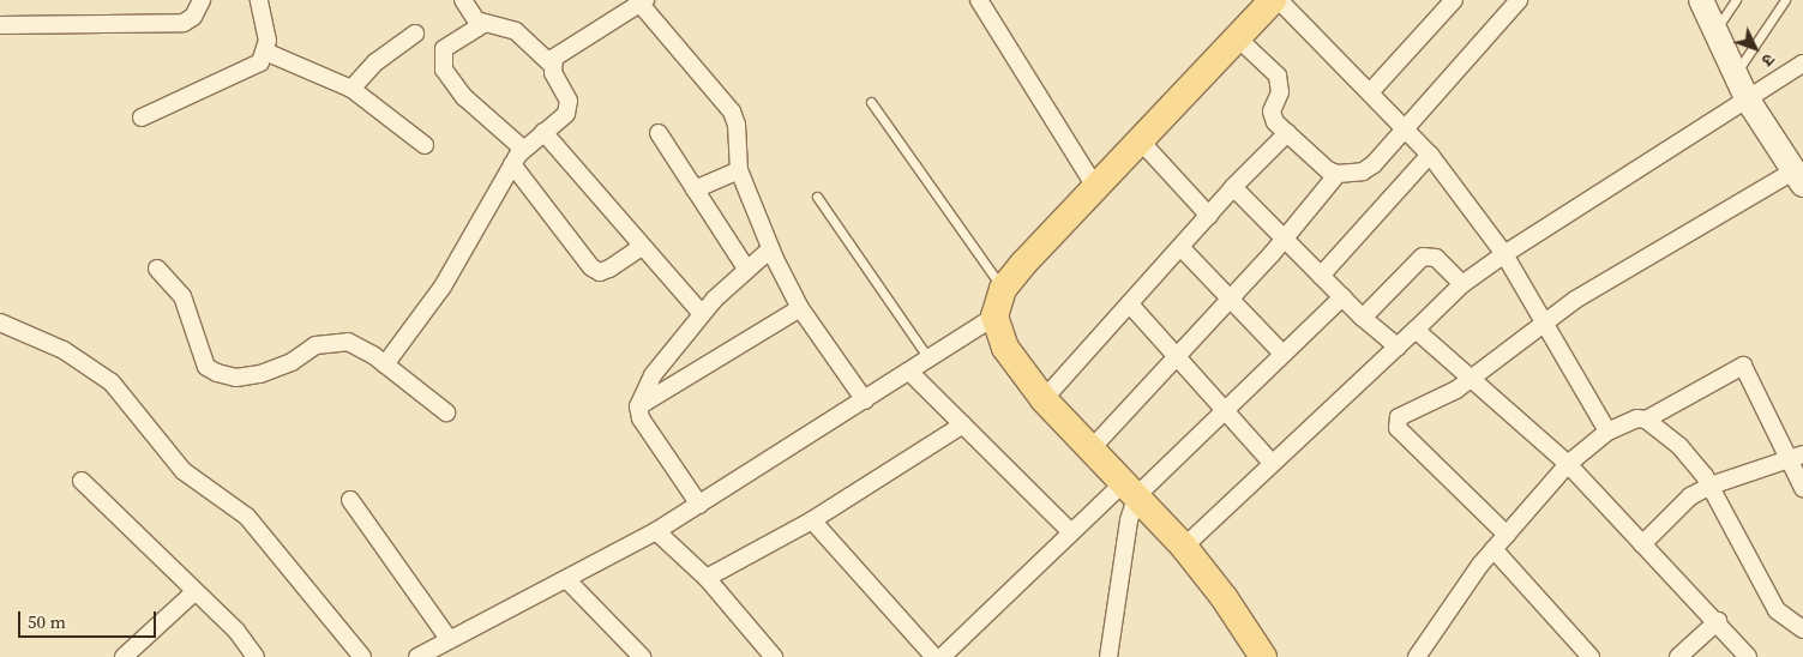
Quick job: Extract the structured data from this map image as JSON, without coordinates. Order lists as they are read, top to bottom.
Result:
{
  "scale_bar": "50 m",
  "north": "bottom right"
}
